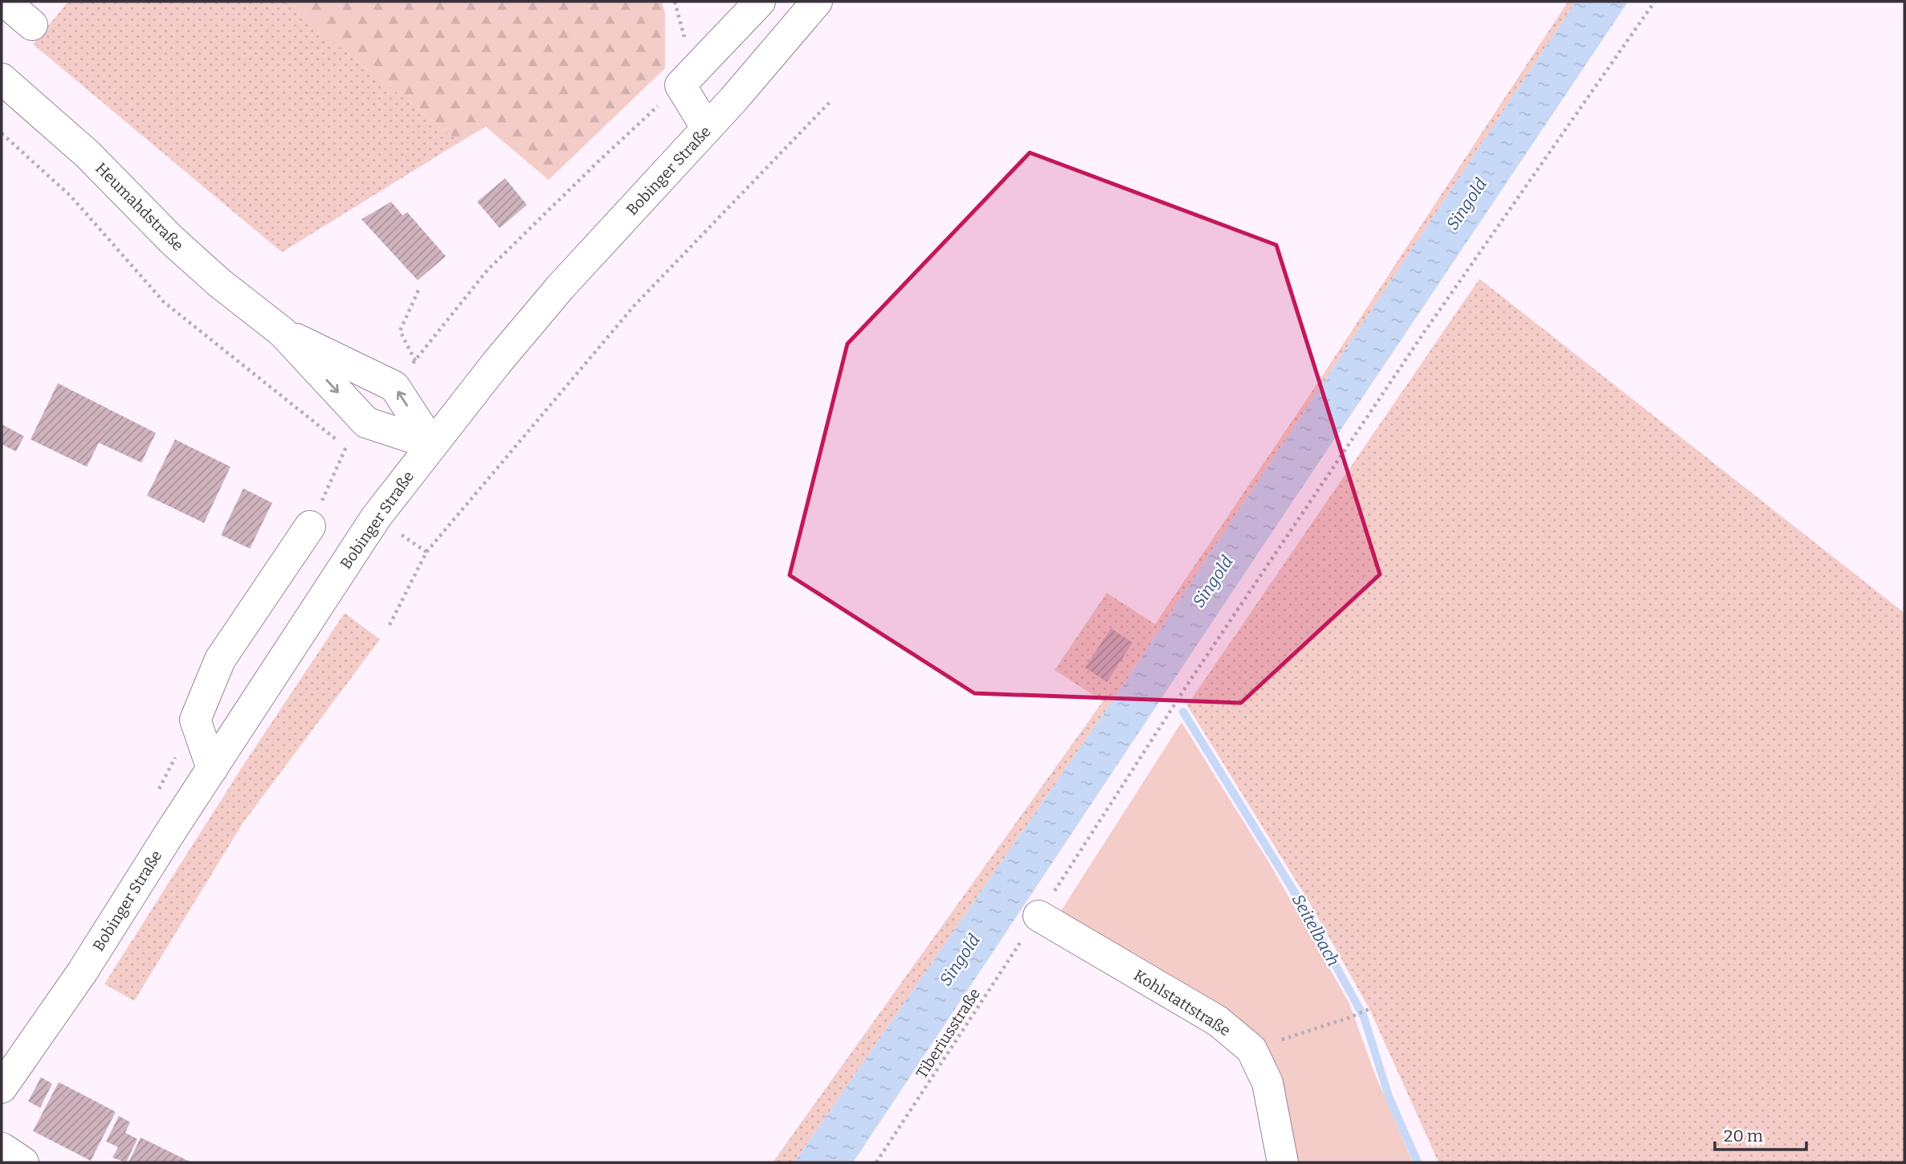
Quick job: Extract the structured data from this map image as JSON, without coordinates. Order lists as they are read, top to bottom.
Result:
{
  "streets": {
    "main road": ["Bobinger Straße", "Heumahdstraße", "Kohlstattstraße"],
    "path": ["Tiberiusstraße"]
  },
  "crossings": [
    ["Bobinger Straße", "Heumahdstraße"],
    ["Kohlstattstraße", "Tiberiusstraße"]
  ],
  "water": ["Singold", "Seitelbach"],
  "scale_bar": "20 m"
}
